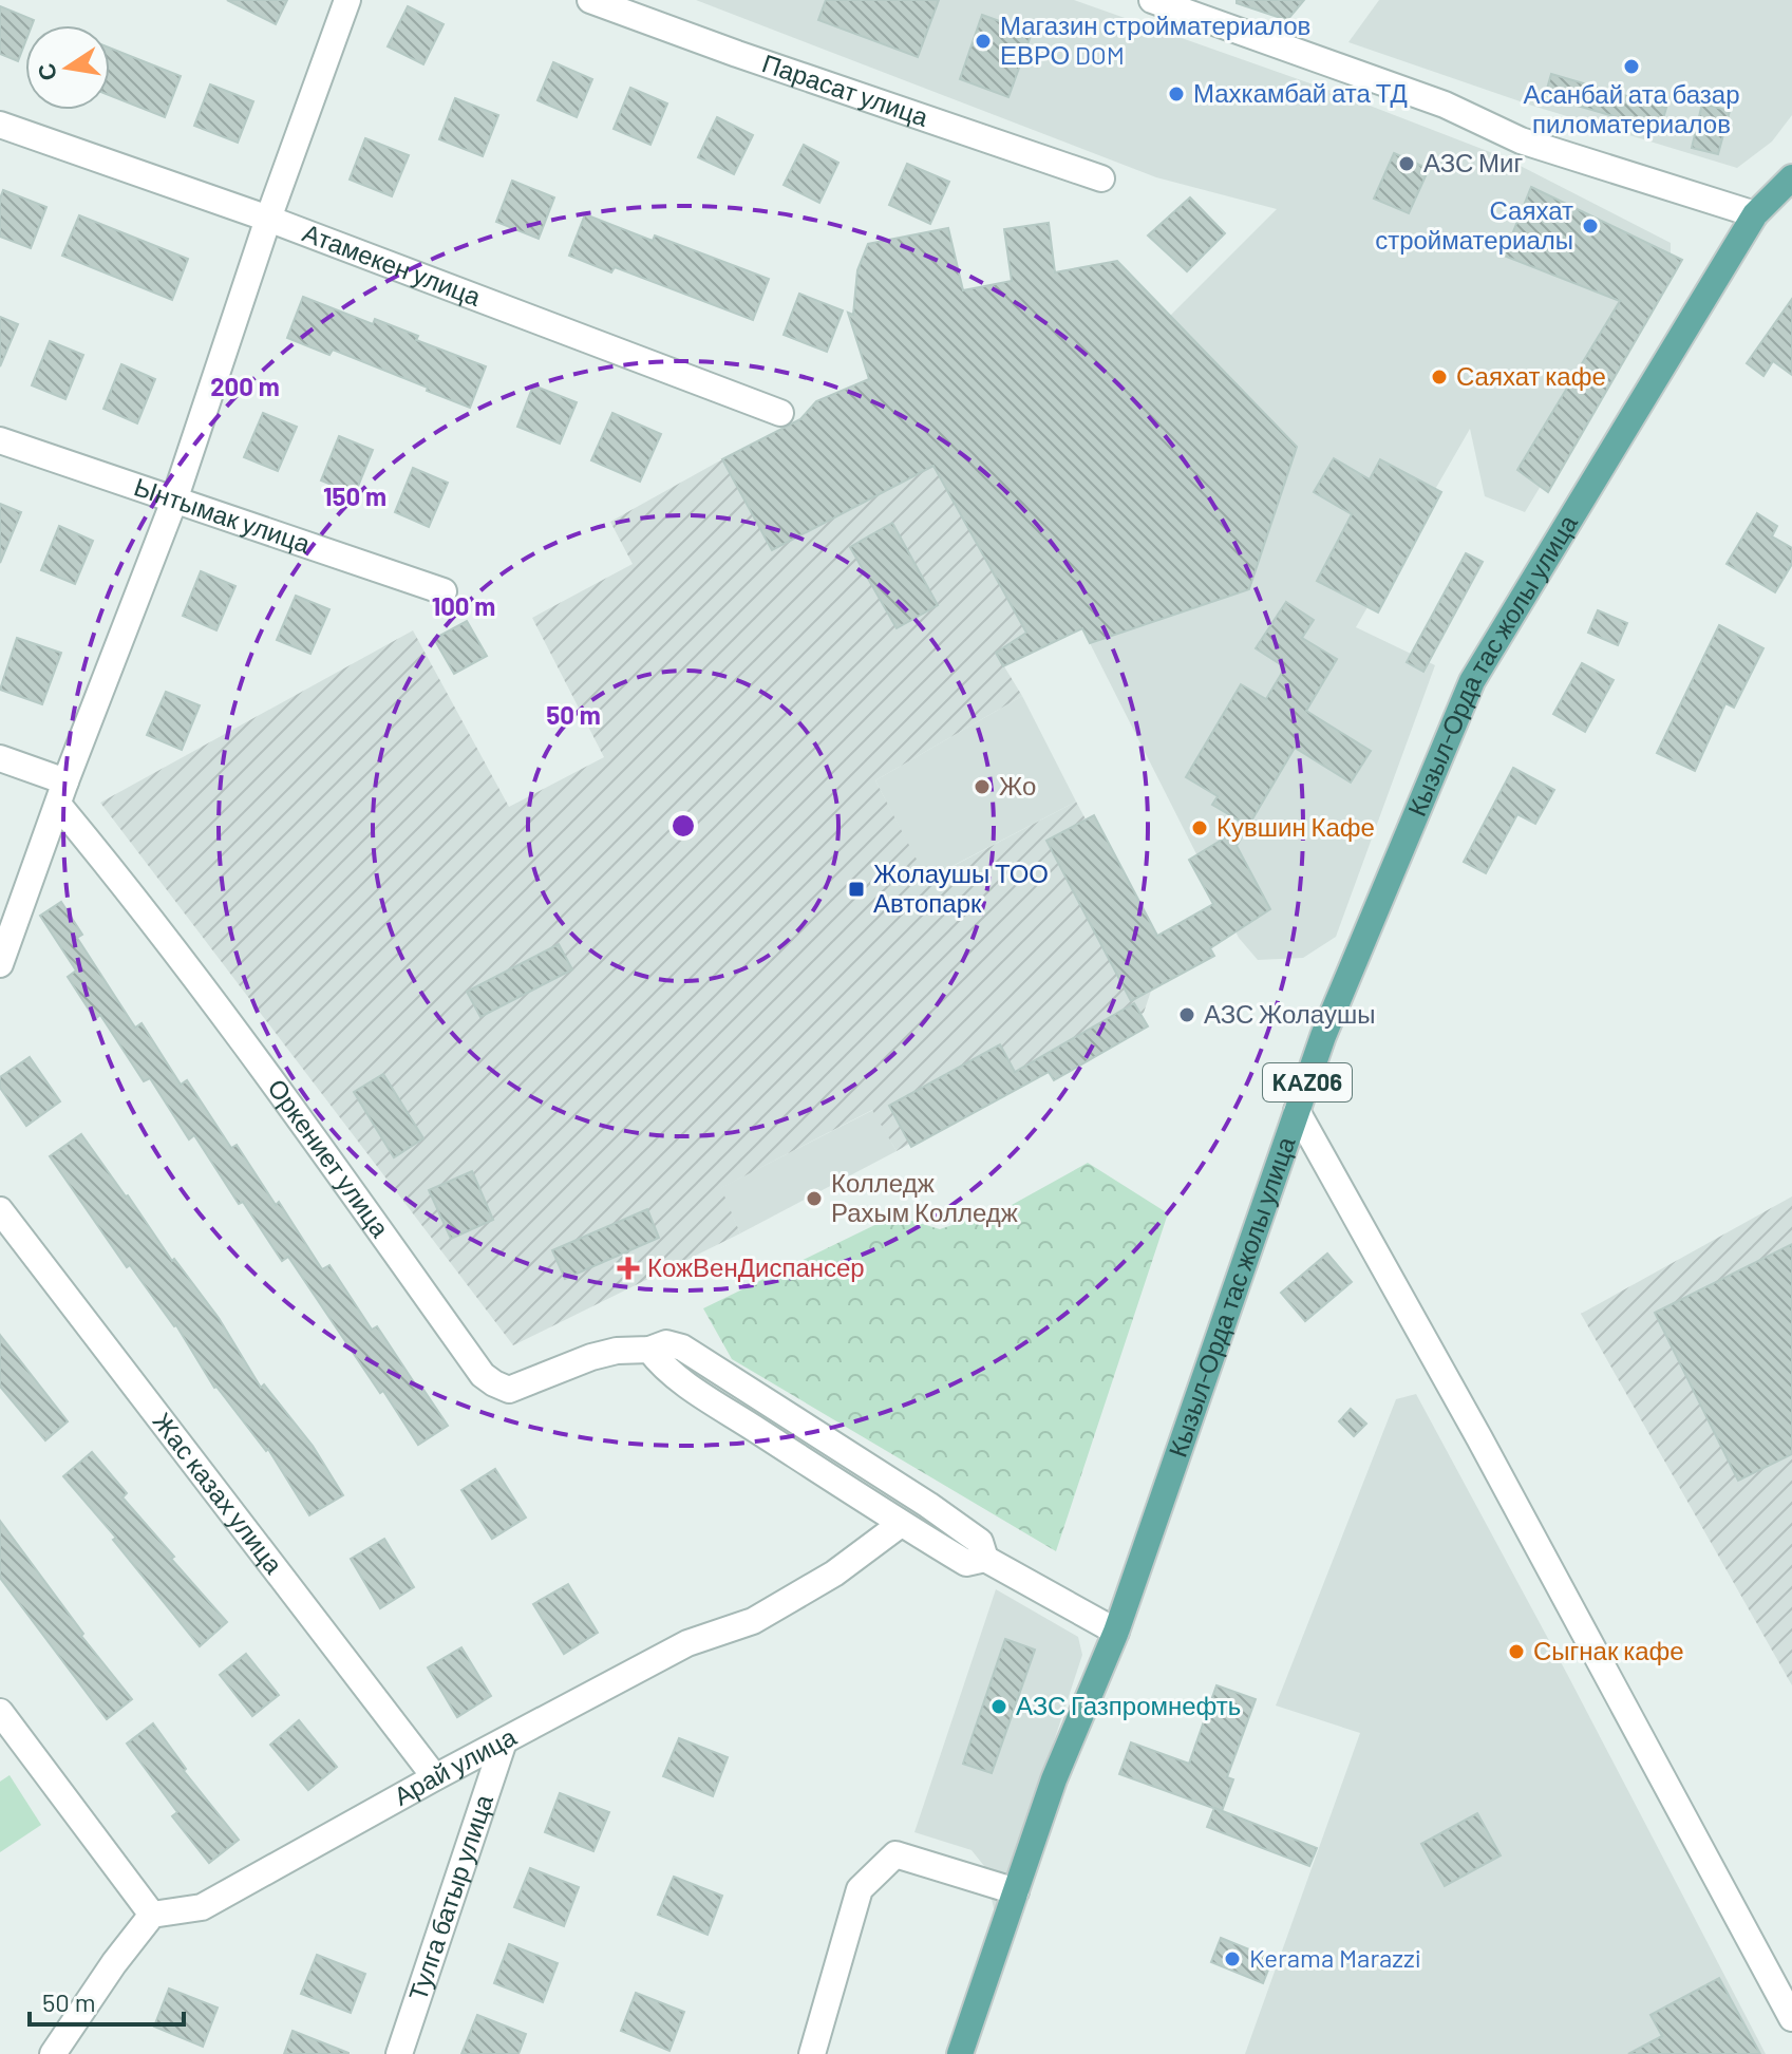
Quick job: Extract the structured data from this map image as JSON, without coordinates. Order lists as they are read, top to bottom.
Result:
{
  "streets": {
    "main road": ["Кызыл-Орда тас жолы улица", "KАZ06"],
    "street": [
      "Парасат улица",
      "Атамекен улица",
      "Ынтымак улица",
      "Оркениет улица",
      "Жас казах улица",
      "Арай улица",
      "Тулга батыр улица"
    ]
  },
  "crossings": [
    ["Кызыл-Орда тас жолы улица", "Оркениет улица"],
    ["Оркениет улица", "Арай улица"],
    ["Жас казах улица", "Арай улица"],
    ["Арай улица", "Тулга батыр улица"]
  ],
  "places": {
    "other": [
      "Магазин стройматериалов ЕВРО DOM",
      "Асанбай ата базар пиломатериалов",
      "Махкамбай ата ТД",
      "АЗС Миг",
      "Саяхат стройматериалы",
      "Саяхат кафе",
      "Жо",
      "Кувшин Кафе",
      "АЗС Жолаушы",
      "Колледж Рахым Колледж",
      "Сыгнак кафе",
      "АЗС Газпромнефть",
      "Kerama Marazzi"
    ],
    "transit": ["Жолаушы ТОО Автопарк"],
    "health": ["КожВенДиспансер"]
  },
  "scale_bar": "50 m",
  "north": "left",
  "rings": [
    "200 m",
    "150 m",
    "100 m",
    "50 m"
  ]
}
